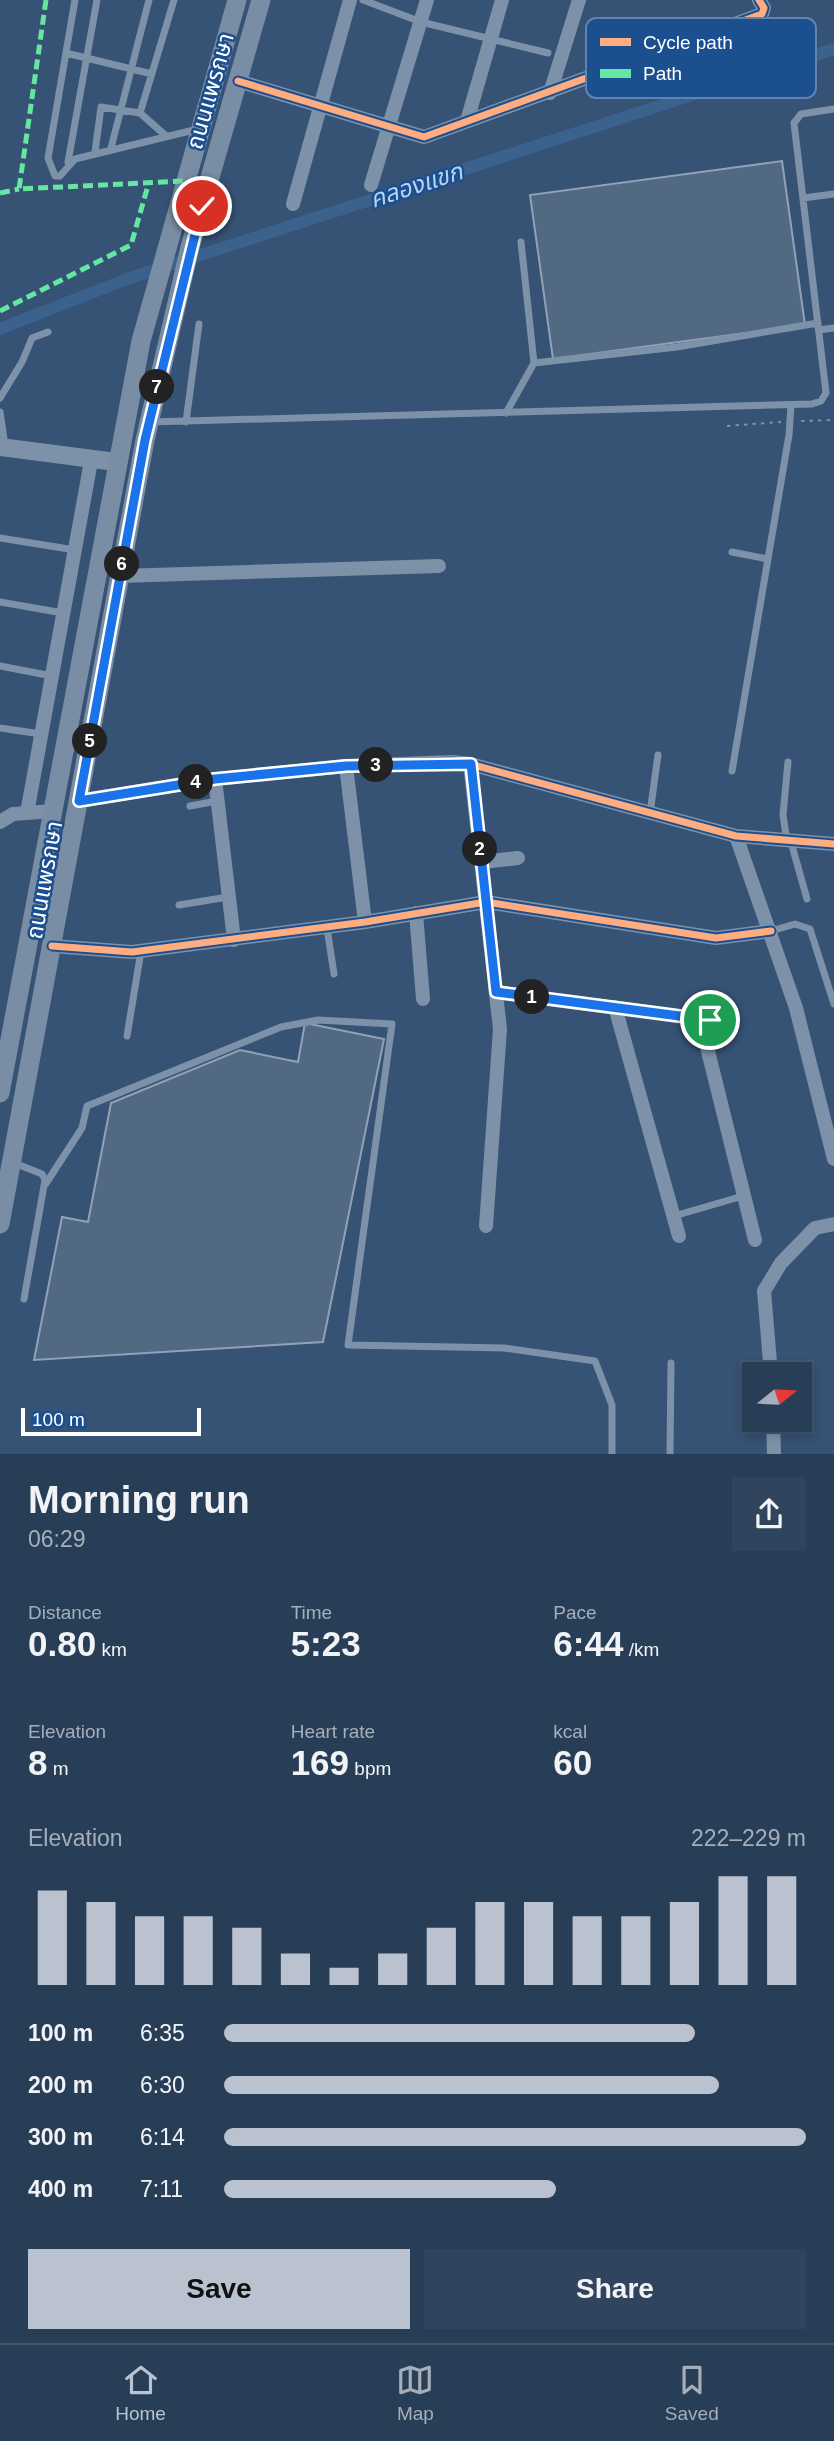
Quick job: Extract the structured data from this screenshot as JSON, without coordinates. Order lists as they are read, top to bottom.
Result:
{
  "streets": {
    "main road": ["ถนนแพรกษา"]
  },
  "water": ["คลองแขก"],
  "legend": ["Cycle path", "Path"],
  "scale_bar": "100 m",
  "north": "right",
  "page": {
    "pins": [
      "7",
      "6",
      "5",
      "3",
      "4",
      "2",
      "1"
    ],
    "scale": "100 m",
    "heading": ["Morning run", "06:29"],
    "stats": [
      ["Distance", "0.80 km"],
      ["Time", "5:23"],
      ["Pace", "6:44 /km"],
      ["Elevation", "8 m"],
      ["Heart rate", "169 bpm"],
      ["kcal", "60"]
    ],
    "chart": ["Elevation", "222–229 m"],
    "list": [
      {
        "name": "100 m",
        "note": "6:35"
      },
      {
        "name": "200 m",
        "note": "6:30"
      },
      {
        "name": "300 m",
        "note": "6:14"
      },
      {
        "name": "400 m",
        "note": "7:11"
      }
    ],
    "buttons": ["Save", "Share"],
    "tabs": ["Home", "Map", "Saved"]
  }
}
